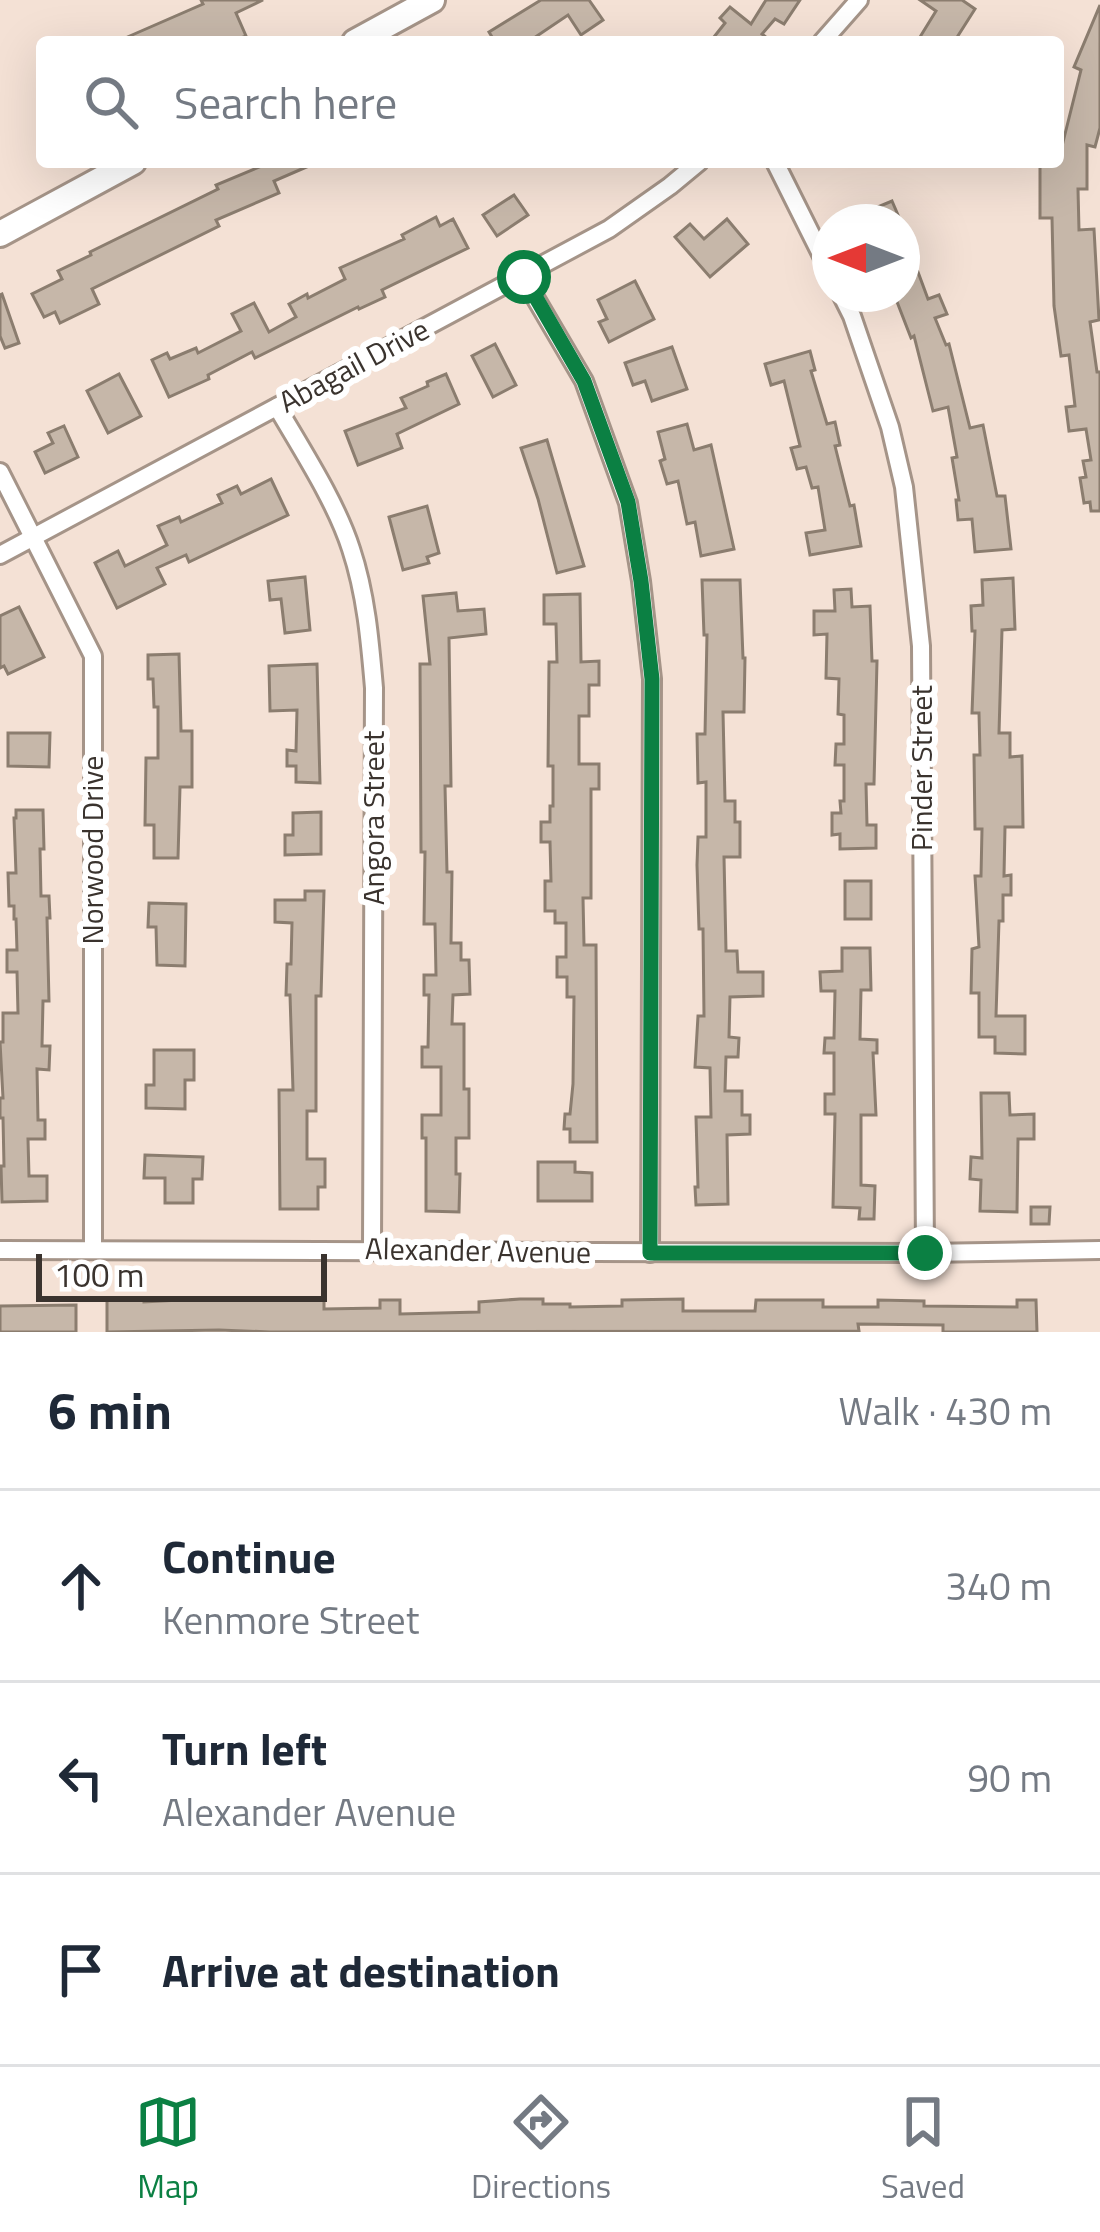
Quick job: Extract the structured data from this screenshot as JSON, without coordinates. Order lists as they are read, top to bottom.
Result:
{
  "streets": {
    "street": [
      "Abagail Drive",
      "Pinder Street",
      "Angora Street",
      "Norwood Drive",
      "Alexander Avenue"
    ]
  },
  "crossings": [
    ["Abagail Drive", "Angora Street"],
    ["Abagail Drive", "Norwood Drive"],
    ["Pinder Street", "Alexander Avenue"],
    ["Angora Street", "Alexander Avenue"],
    ["Norwood Drive", "Alexander Avenue"]
  ],
  "scale_bar": "100 m",
  "north": "left",
  "page": {
    "search": "Search here",
    "scale": "100 m",
    "heading": ["6 min", "Walk · 430 m"],
    "list": [
      ["Continue", "Kenmore Street", "340 m"],
      ["Turn left", "Alexander Avenue", "90 m"],
      "Arrive at destination"
    ],
    "nav": ["Map", "Directions", "Saved"]
  }
}
